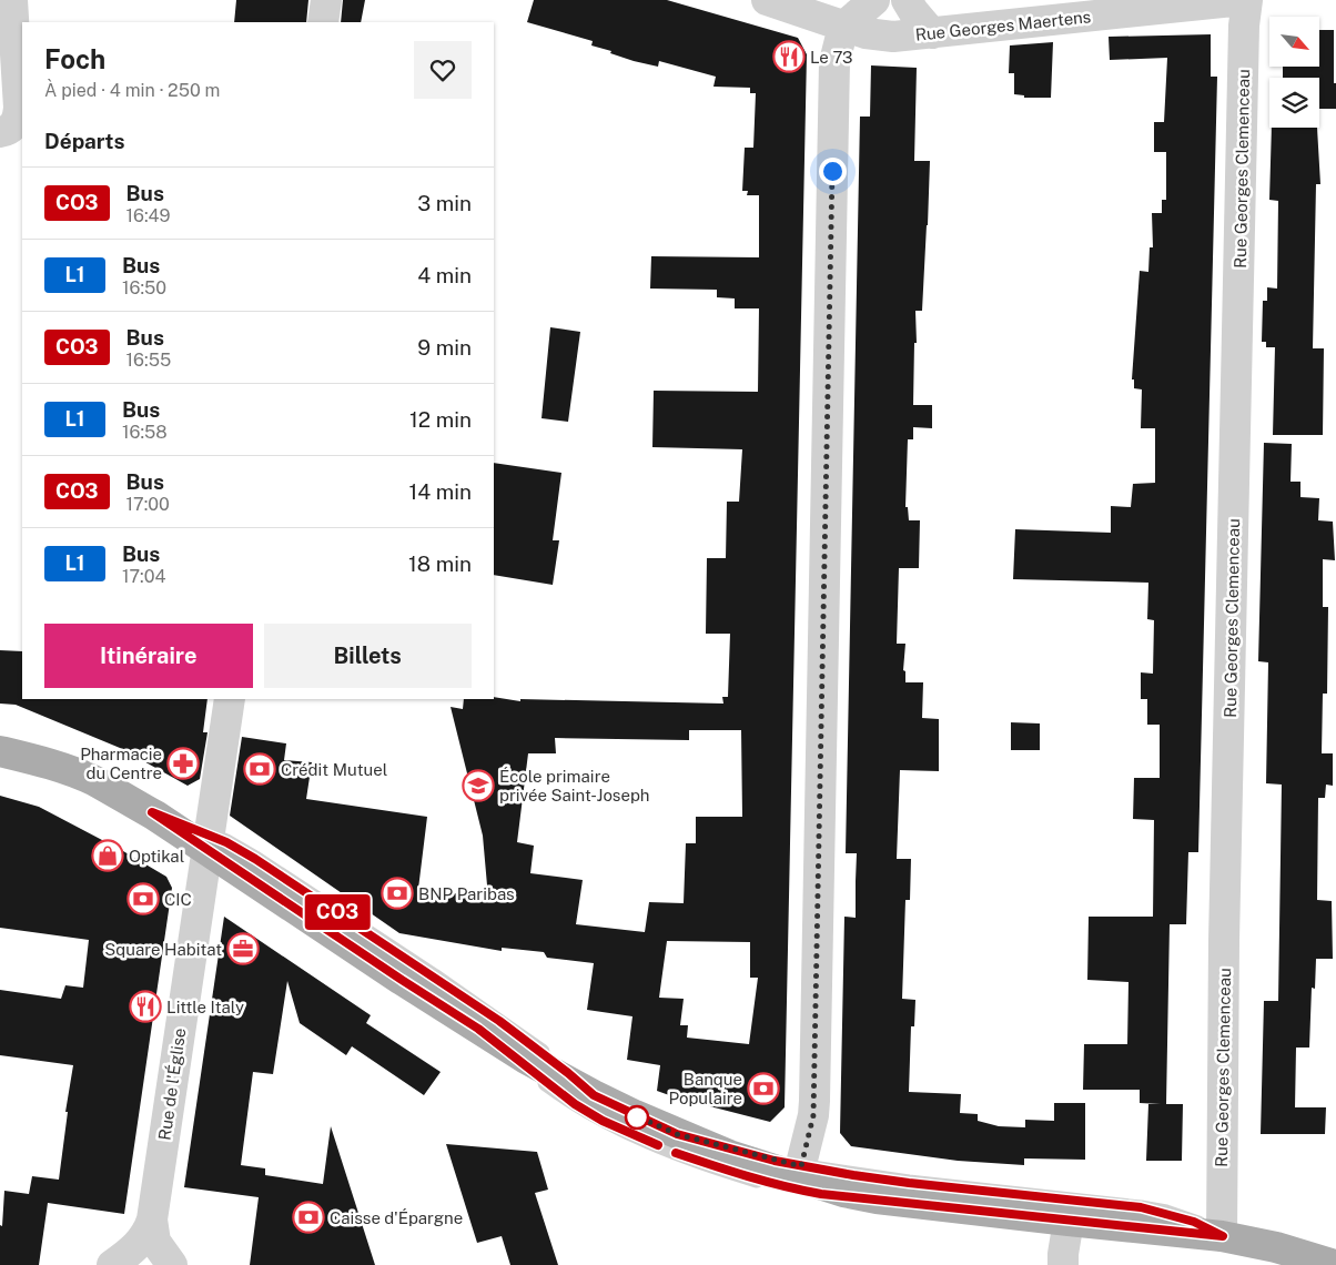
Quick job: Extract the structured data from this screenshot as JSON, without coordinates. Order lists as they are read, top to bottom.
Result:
{
  "streets": {
    "street": ["Rue Georges Maertens", "Rue Georges Clemenceau", "Rue de l'Église"]
  },
  "crossings": [
    ["Rue Georges Maertens", "Rue Georges Clemenceau"]
  ],
  "places": {
    "restaurant": ["Le 73", "Little Italy"],
    "pharmacy": ["Pharmacie du Centre"],
    "bank": [
      "Crédit Mutuel",
      "BNP Paribas",
      "CIC",
      "Banque Populaire",
      "Caisse d'Épargne"
    ],
    "school or university": ["École primaire privée Saint-Joseph"],
    "shop": ["Optikal"],
    "office": ["Square Habitat"]
  },
  "lines": ["bus line CO3"],
  "north": "bottom right",
  "page": {
    "on_map": "CO3",
    "heading": [
      ["Foch", "À pied · 4 min · 250 m"],
      "Départs"
    ],
    "list": [
      {
        "mark": "CO3",
        "name": "Bus",
        "note": "16:49",
        "value": "3 min"
      },
      {
        "mark": "L1",
        "name": "Bus",
        "note": "16:50",
        "value": "4 min"
      },
      {
        "mark": "CO3",
        "name": "Bus",
        "note": "16:55",
        "value": "9 min"
      },
      {
        "mark": "L1",
        "name": "Bus",
        "note": "16:58",
        "value": "12 min"
      },
      {
        "mark": "CO3",
        "name": "Bus",
        "note": "17:00",
        "value": "14 min"
      },
      {
        "mark": "L1",
        "name": "Bus",
        "note": "17:04",
        "value": "18 min"
      }
    ],
    "buttons": ["Itinéraire", "Billets"]
  }
}
